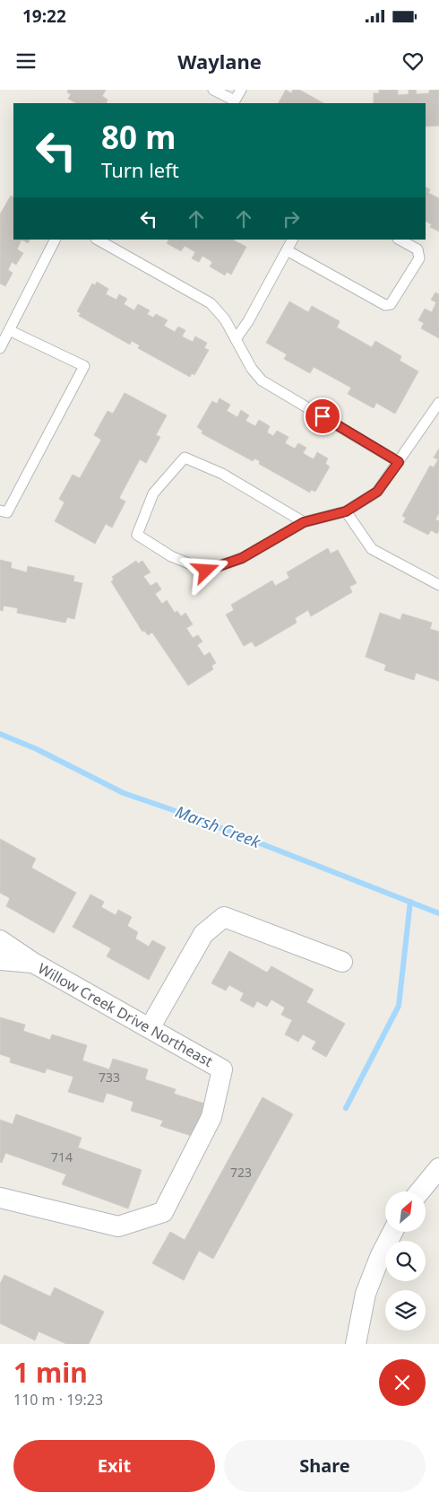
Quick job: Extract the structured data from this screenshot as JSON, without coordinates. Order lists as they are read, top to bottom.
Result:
{
  "streets": {
    "street": ["Willow Creek Drive Northeast"]
  },
  "water": ["Marsh Creek"],
  "house_numbers": ["733", "714", "723"],
  "north": "top right",
  "page": {
    "status": "19:22",
    "header": "Waylane",
    "turn": ["80 m", "Turn left"],
    "heading": ["1 min", "110 m · 19:23"],
    "buttons": ["Exit", "Share"]
  }
}
